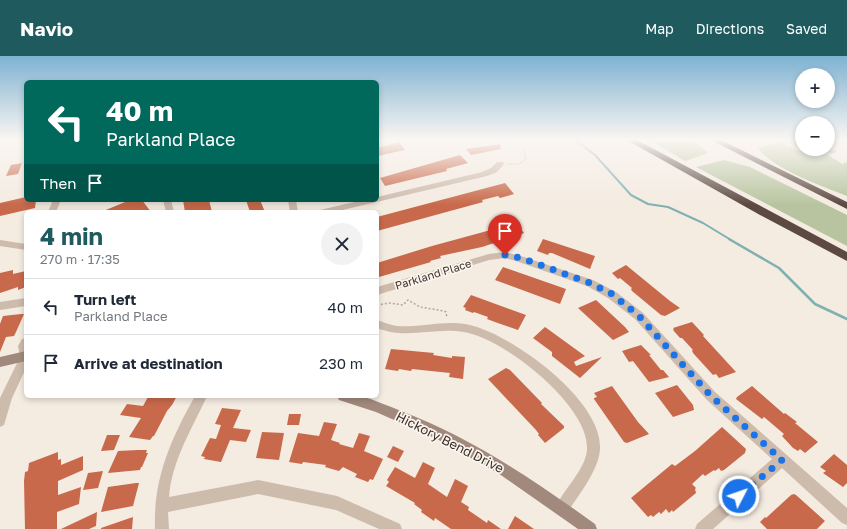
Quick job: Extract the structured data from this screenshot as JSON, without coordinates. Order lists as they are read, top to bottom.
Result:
{
  "streets": {
    "street": ["Parkland Place", "Hickory Bend Drive"]
  },
  "page": {
    "header": "Navio",
    "nav": ["Map", "Directions", "Saved"],
    "map_buttons": ["+", "−"],
    "turn": ["40 m", "Parkland Place"],
    "then": "Then",
    "heading": ["4 min", "270 m · 17:35"],
    "list": [
      {
        "name": "Turn left",
        "note": "Parkland Place",
        "value": "40 m"
      },
      {
        "name": "Arrive at destination",
        "value": "230 m"
      }
    ]
  }
}
